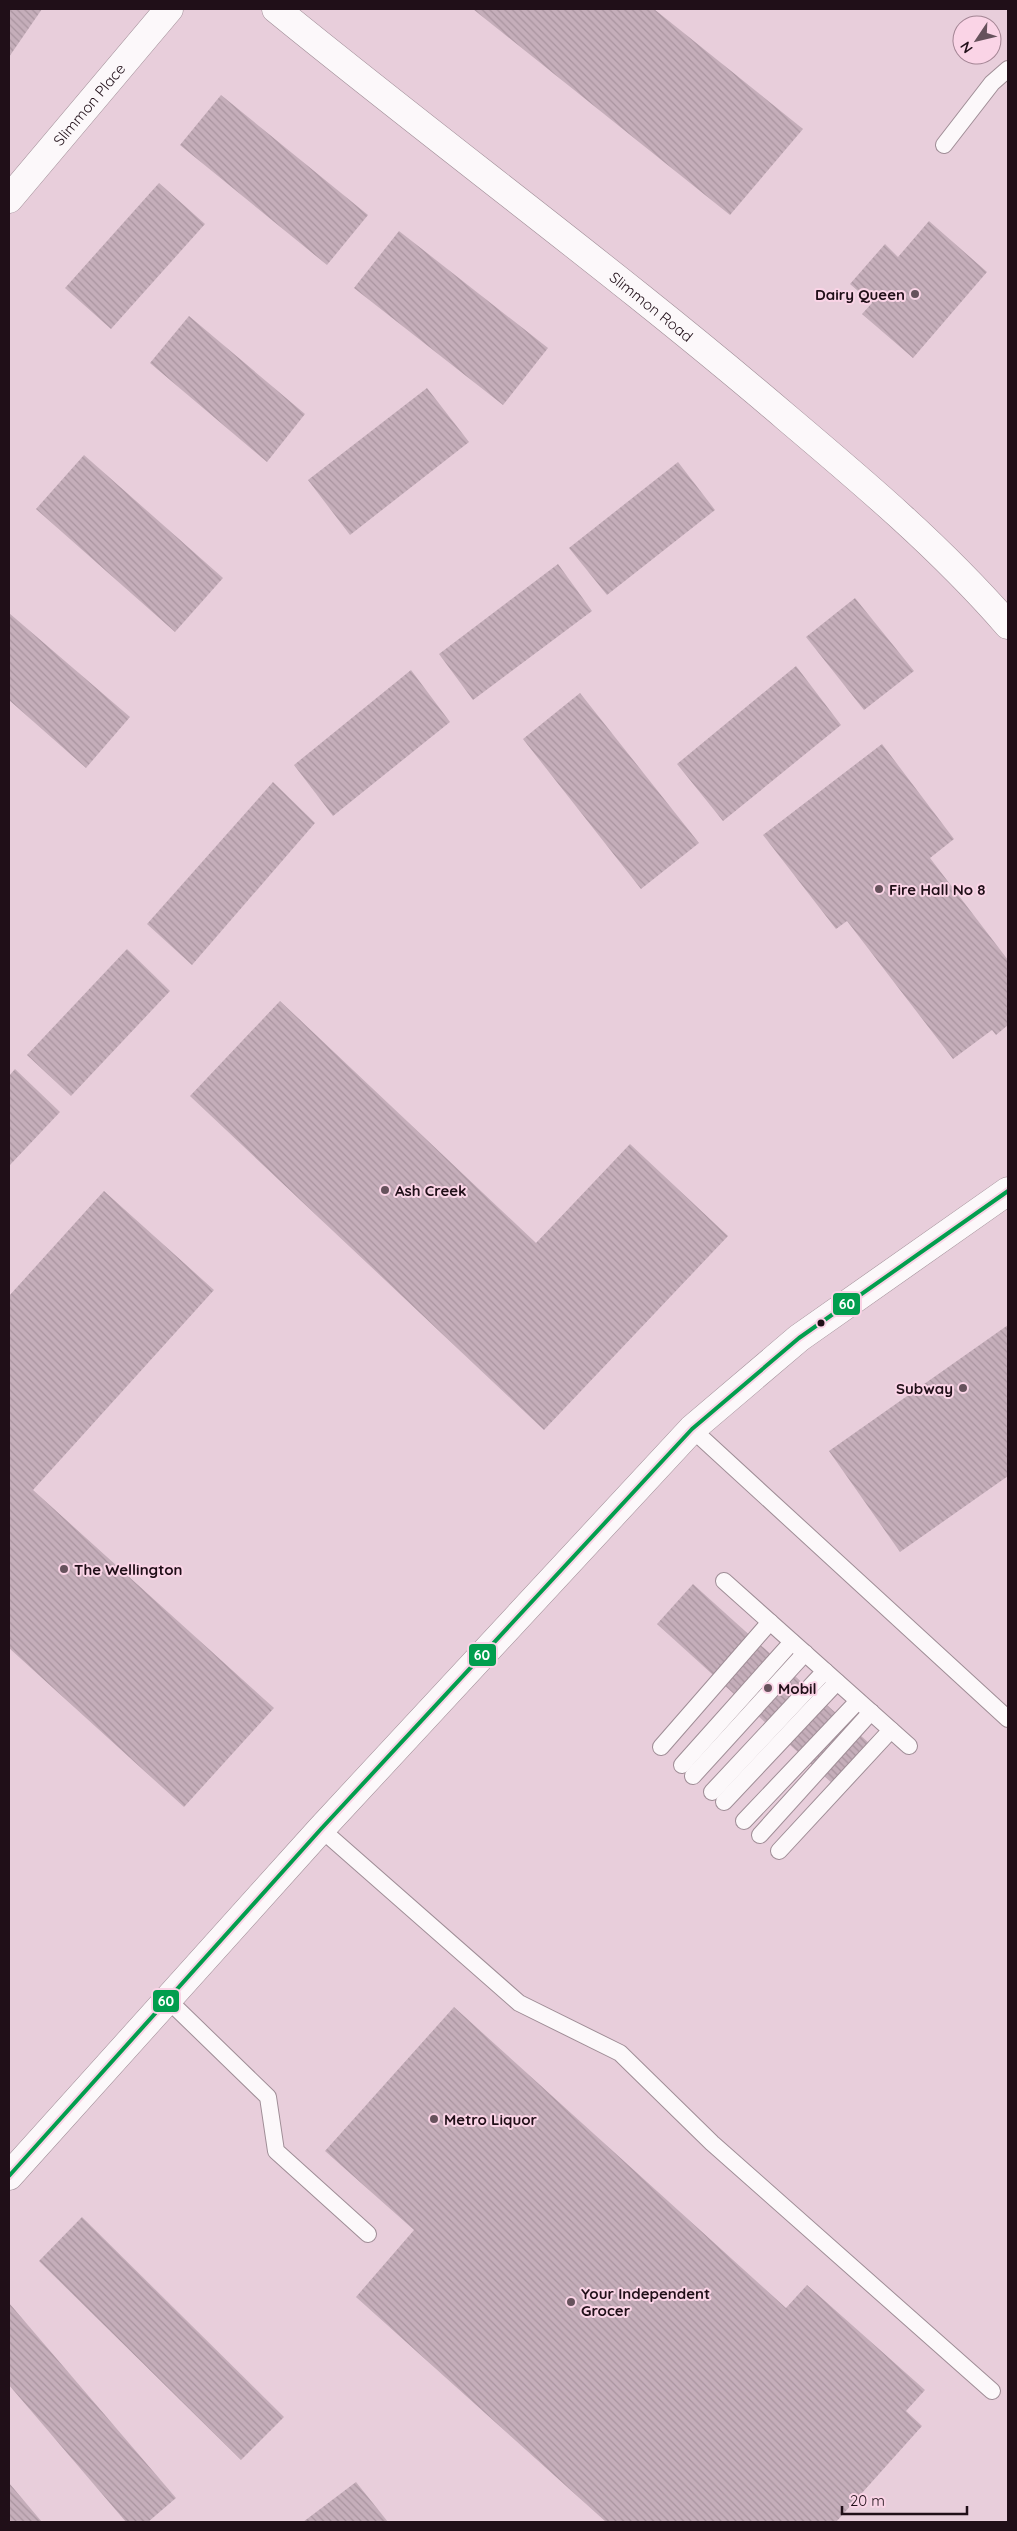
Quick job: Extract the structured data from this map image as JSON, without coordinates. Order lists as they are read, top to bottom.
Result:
{
  "streets": {
    "street": ["Slimmon Place", "Slimmon Road"]
  },
  "places": [
    "Dairy Queen",
    "Fire Hall No 8",
    "Ash Creek",
    "Subway",
    "The Wellington",
    "Mobil",
    "Metro Liquor",
    "Your Independent Grocer"
  ],
  "lines": ["transit line 60"],
  "scale_bar": "20 m",
  "north": "bottom left"
}
